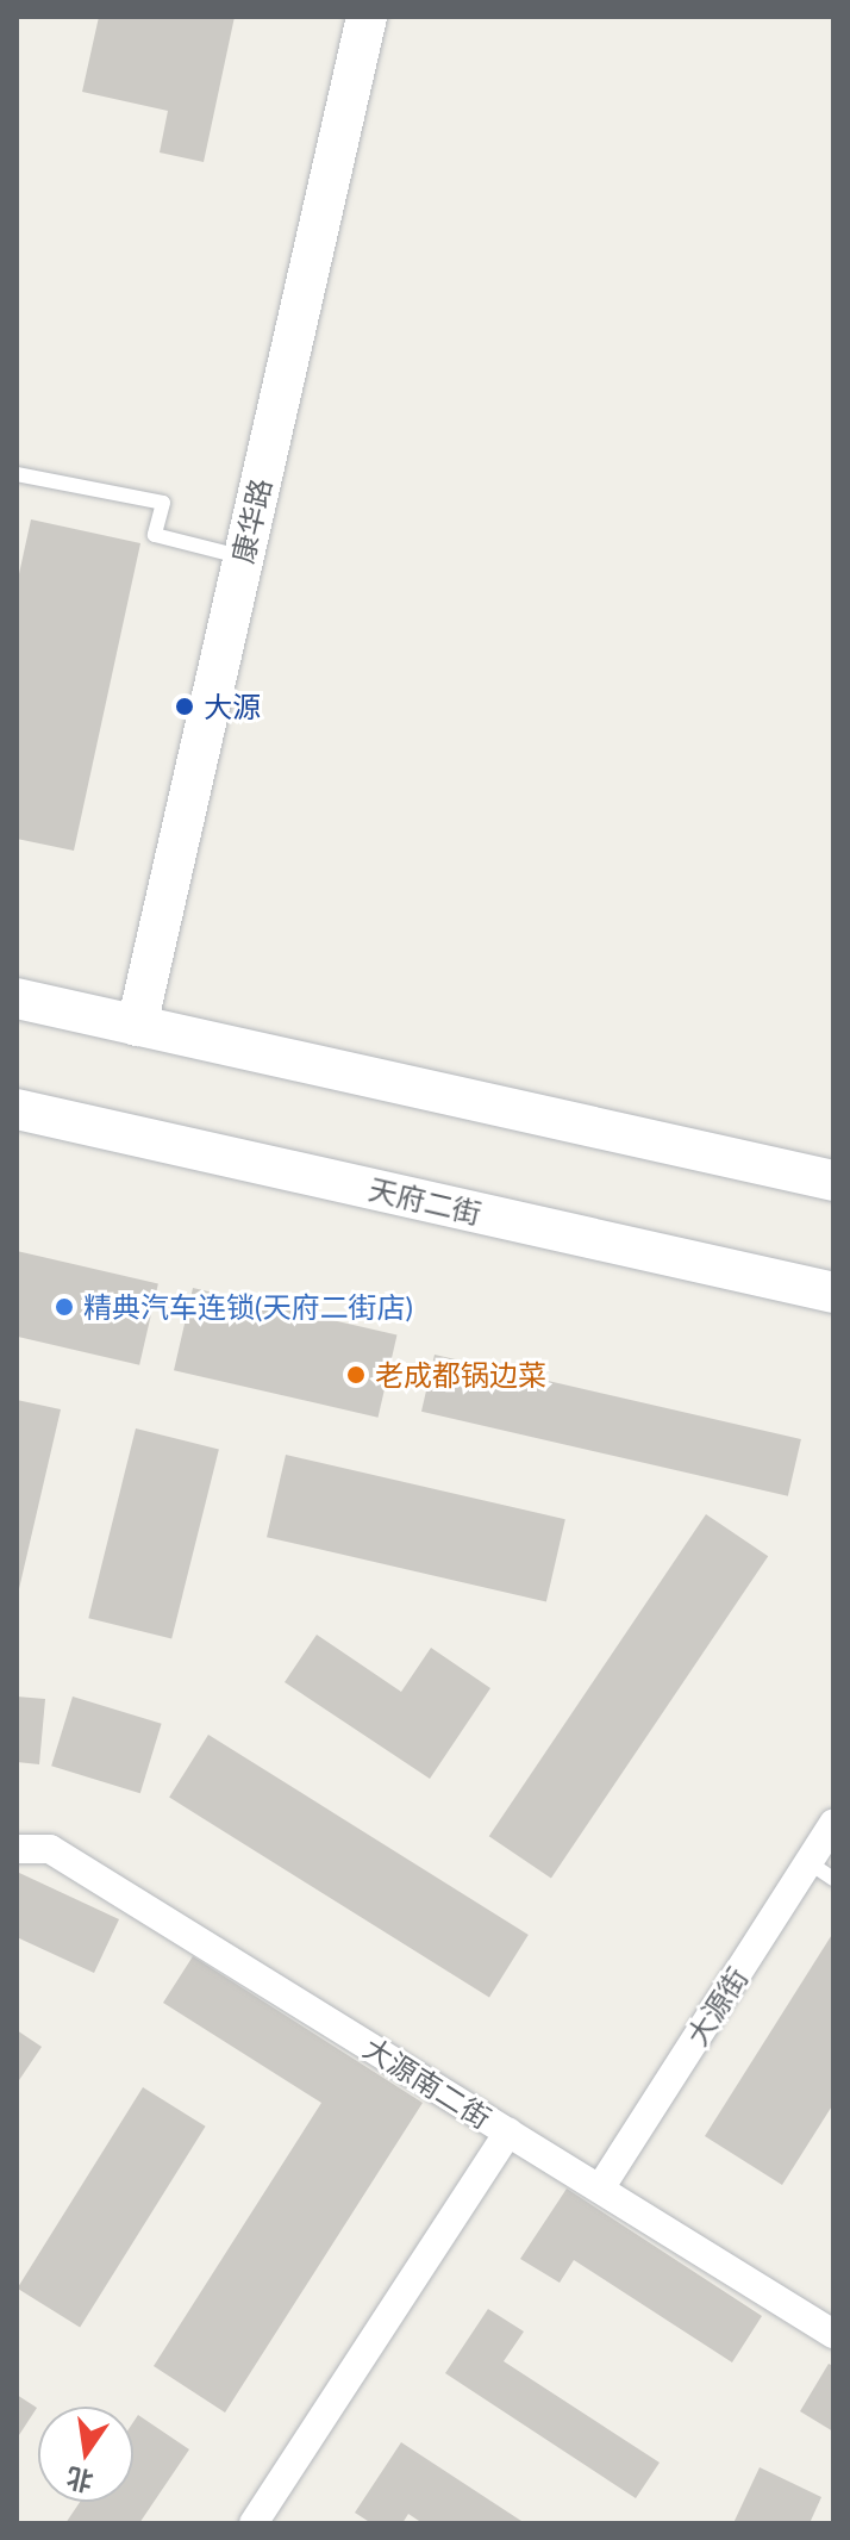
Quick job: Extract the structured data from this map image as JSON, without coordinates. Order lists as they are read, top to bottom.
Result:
{
  "streets": {
    "main road": ["康华路", "天府二街"],
    "street": ["大源街", "大源南二街"]
  },
  "crossings": [
    ["大源街", "大源南二街"]
  ],
  "places": ["大源", "精典汽车连锁(天府二街店)", "老成都锅边菜"],
  "north": "bottom"
}
